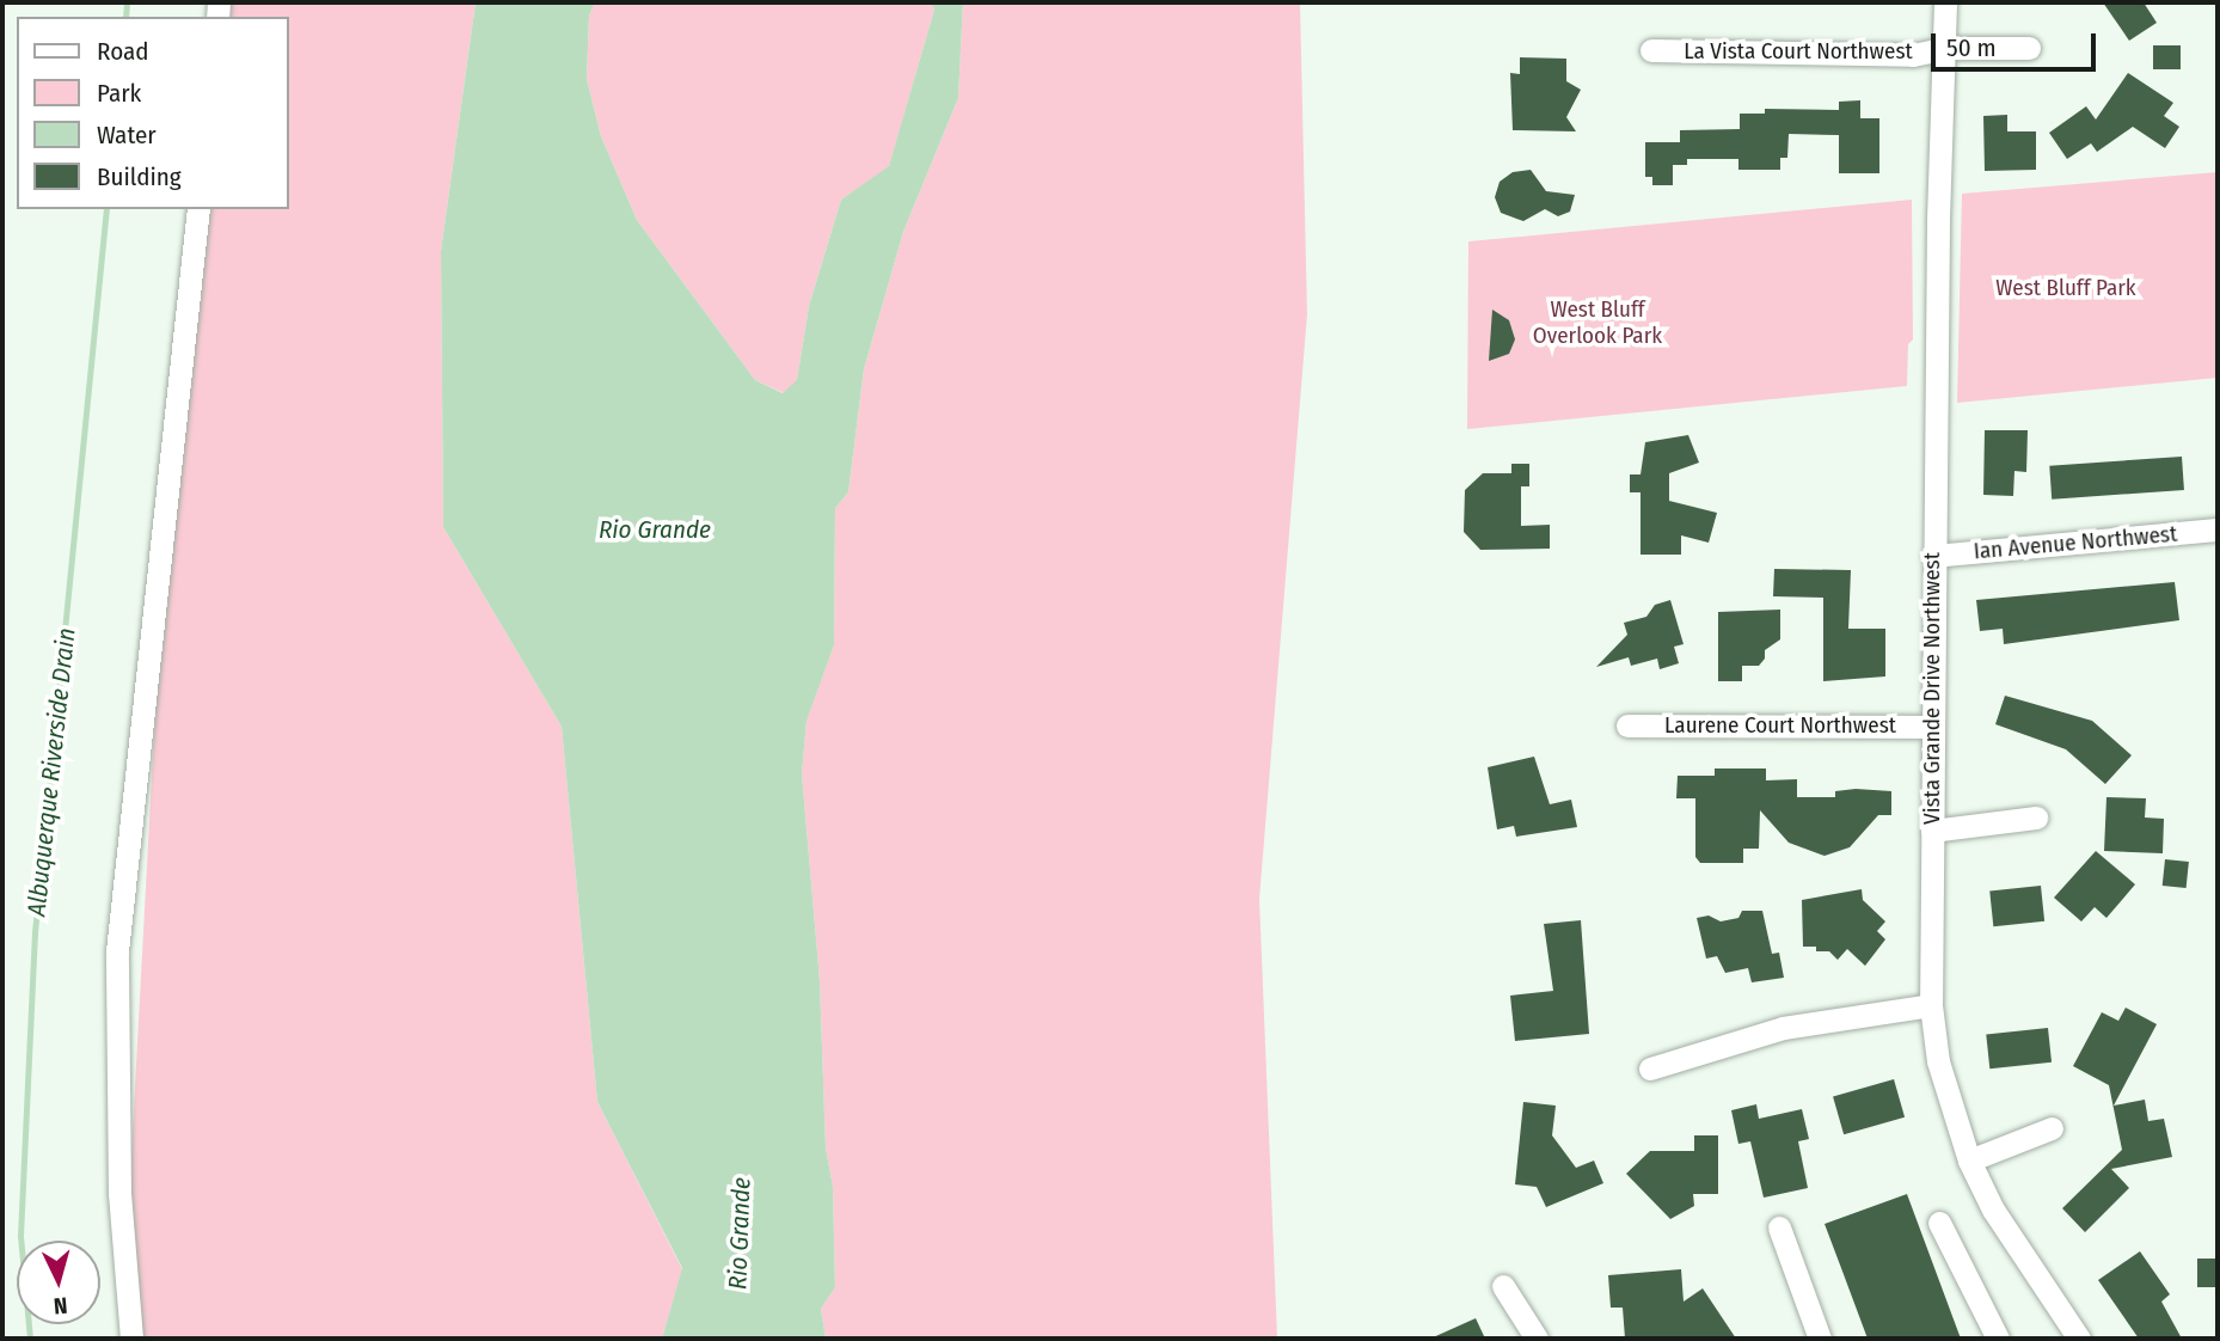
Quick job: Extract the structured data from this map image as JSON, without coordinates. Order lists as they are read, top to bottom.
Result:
{
  "streets": {
    "street": [
      "La Vista Court Northwest",
      "Ian Avenue Northwest",
      "Vista Grande Drive Northwest",
      "Laurene Court Northwest"
    ]
  },
  "crossings": [
    ["La Vista Court Northwest", "Vista Grande Drive Northwest"],
    ["Ian Avenue Northwest", "Vista Grande Drive Northwest"],
    ["Vista Grande Drive Northwest", "Laurene Court Northwest"]
  ],
  "water": ["Rio Grande", "Albuquerque Riverside Drain"],
  "parks": ["West Bluff Park", "West Bluff Overlook Park"],
  "legend": [
    "Road",
    "Park",
    "Water",
    "Building"
  ],
  "scale_bar": "50 m",
  "north": "bottom"
}
